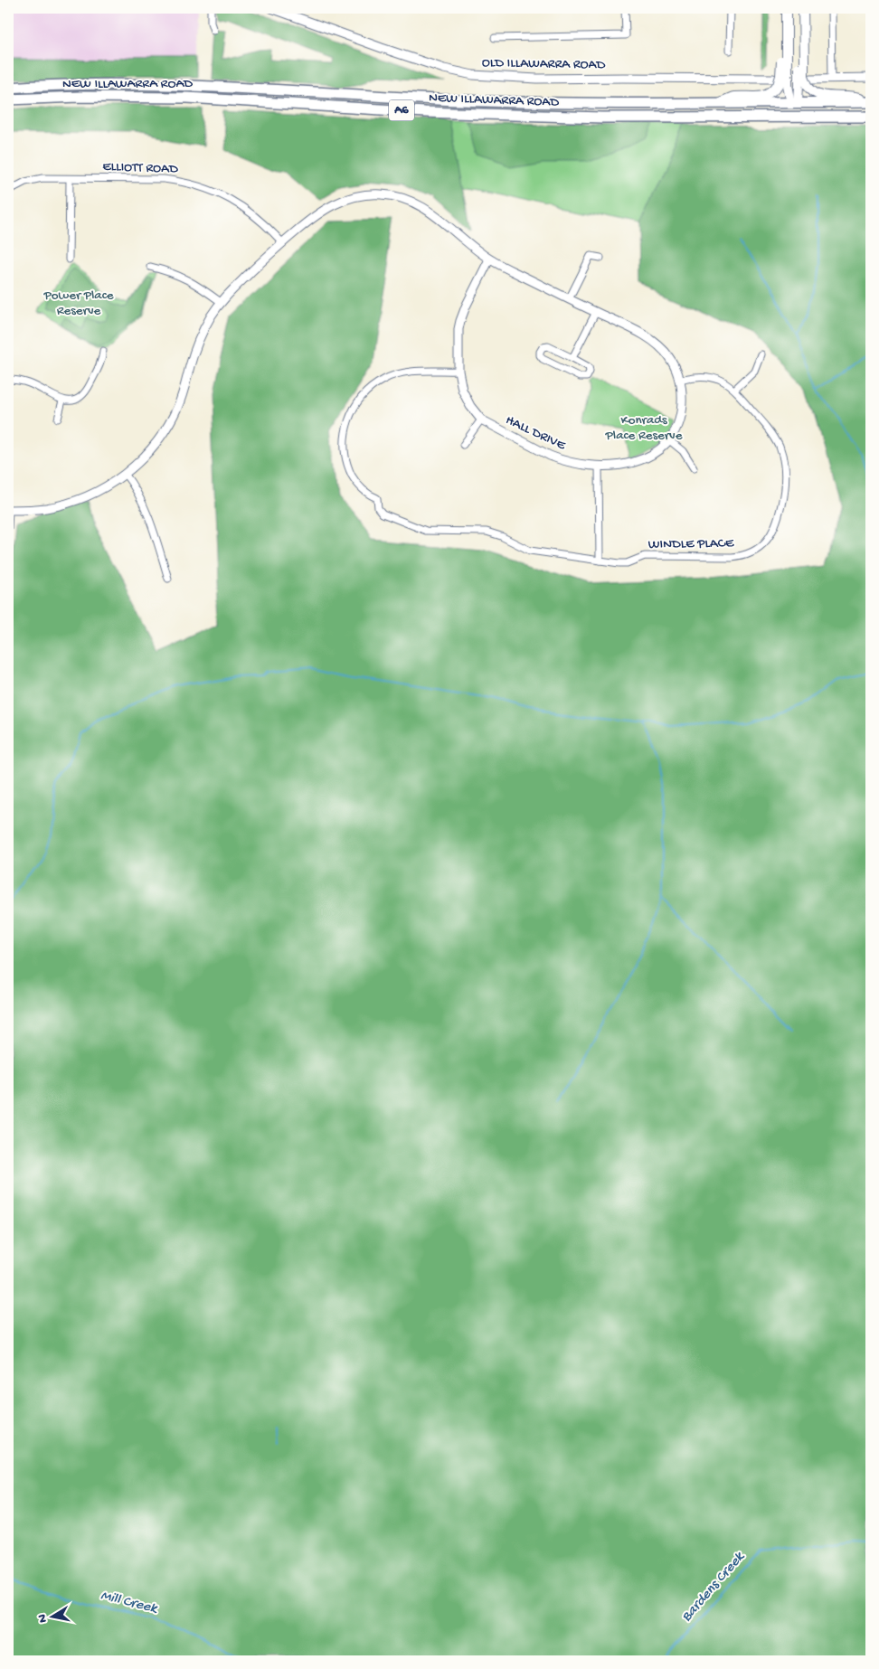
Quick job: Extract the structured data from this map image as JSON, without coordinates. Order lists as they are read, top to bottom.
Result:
{
  "streets": {
    "highway": ["NEW ILLAWARRA ROAD", "A6"],
    "street": [
      "OLD ILLAWARRA ROAD",
      "ELLIOTT ROAD",
      "HALL DRIVE",
      "WINDLE PLACE"
    ]
  },
  "crossings": [
    ["ELLIOTT ROAD", "HALL DRIVE"],
    ["HALL DRIVE", "WINDLE PLACE"]
  ],
  "water": ["Bardens Creek", "Mill Creek"],
  "parks": ["Power Place Reserve", "Konrads Place Reserve"],
  "north": "left"
}
